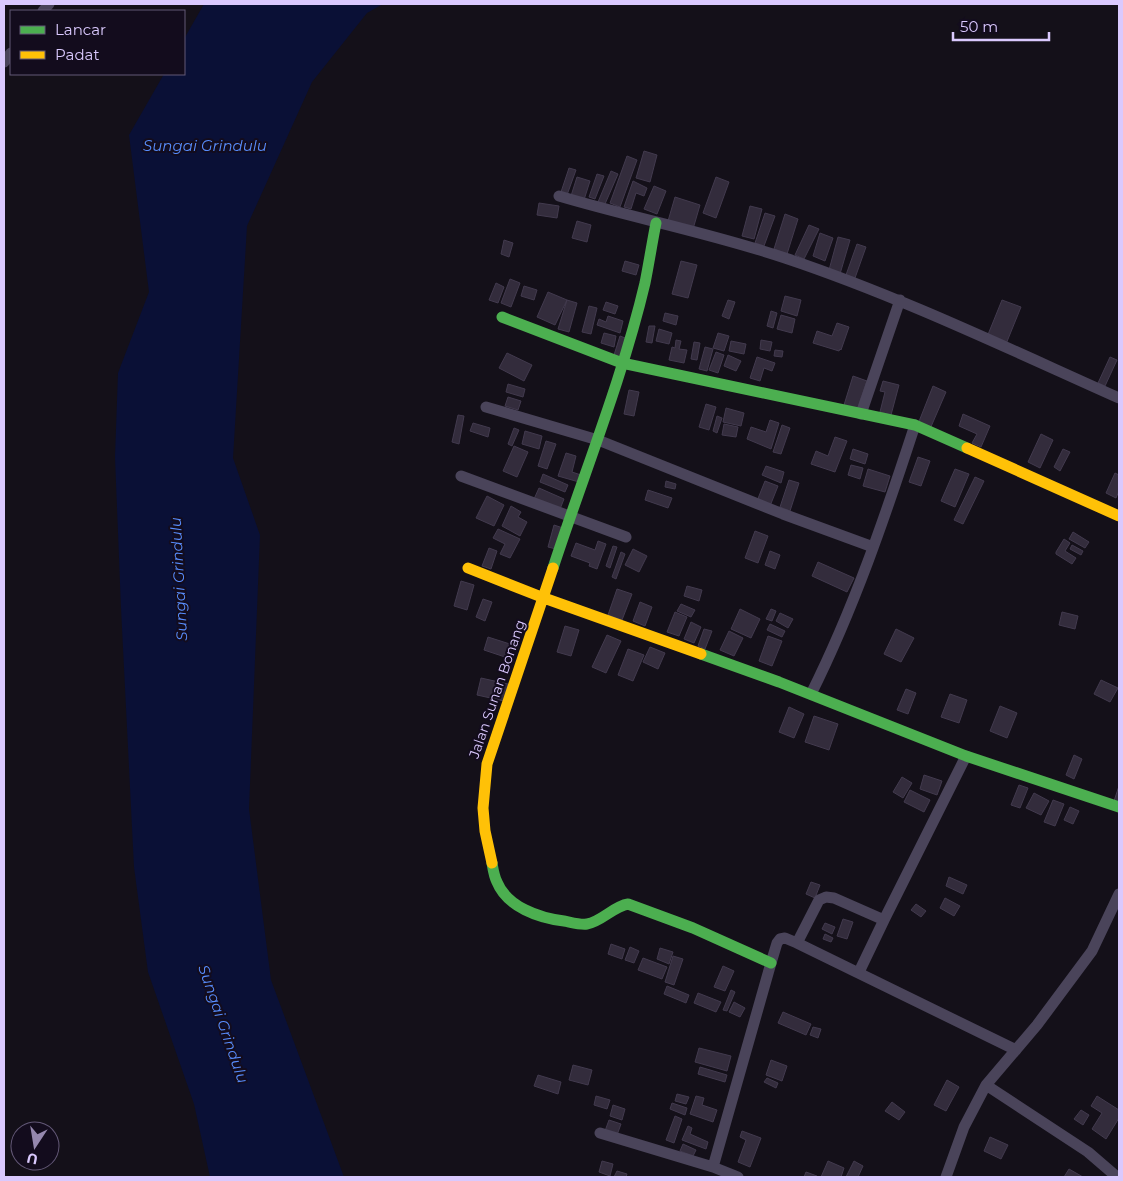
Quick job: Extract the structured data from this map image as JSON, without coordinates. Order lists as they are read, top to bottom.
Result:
{
  "streets": {
    "street": ["Jalan Sunan Bonang"]
  },
  "water": ["Sungai Grindulu"],
  "legend": ["Lancar", "Padat"],
  "scale_bar": "50 m",
  "north": "bottom"
}
